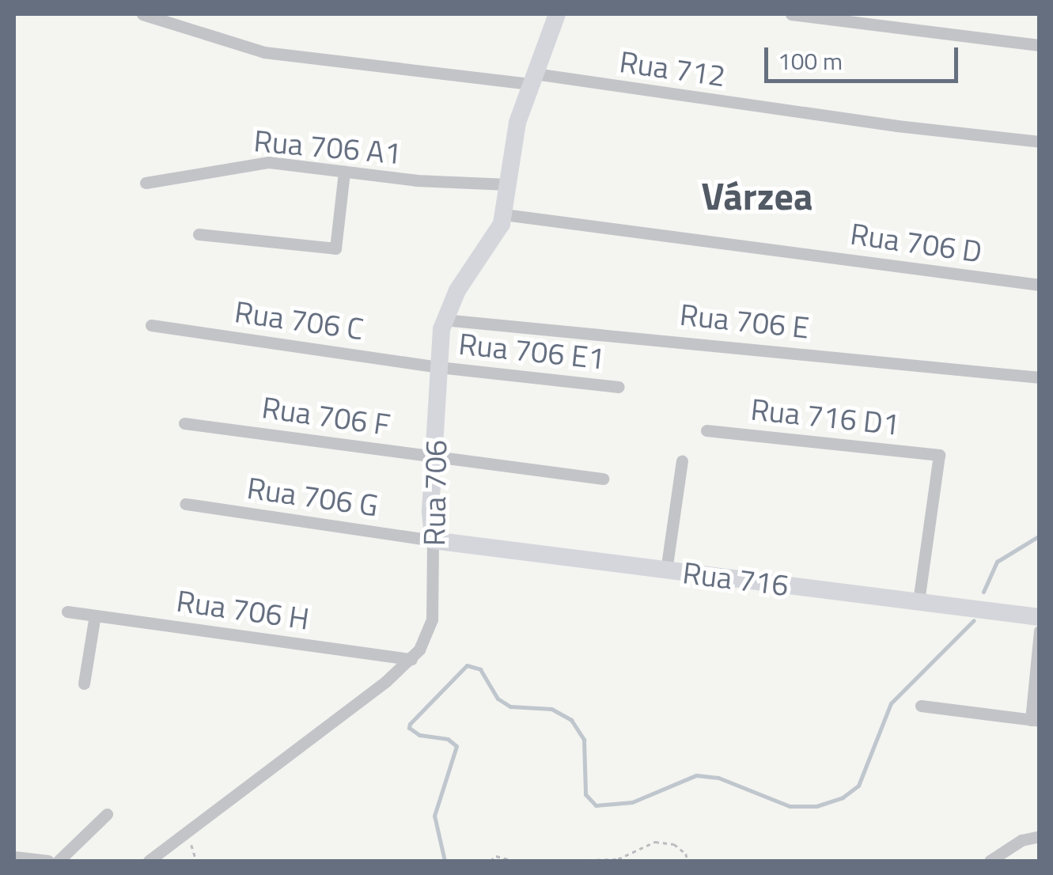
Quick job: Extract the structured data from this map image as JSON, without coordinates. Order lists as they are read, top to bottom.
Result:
{
  "streets": {
    "street": [
      "Rua 712",
      "Rua 706 A1",
      "Rua 706 D",
      "Rua 706 C",
      "Rua 706 E",
      "Rua 706 E1",
      "Rua 706 F",
      "Rua 716 D1",
      "Rua 706",
      "Rua 706 G",
      "Rua 716",
      "Rua 706 H"
    ]
  },
  "crossings": [
    ["Rua 712", "Rua 706"],
    ["Rua 706 A1", "Rua 706"],
    ["Rua 706 D", "Rua 706"],
    ["Rua 706 C", "Rua 706 E1"],
    ["Rua 706 C", "Rua 706"],
    ["Rua 706 E", "Rua 706"],
    ["Rua 706 E1", "Rua 706"],
    ["Rua 706 F", "Rua 706"],
    ["Rua 716 D1", "Rua 716"],
    ["Rua 706", "Rua 706 G"],
    ["Rua 706", "Rua 716"],
    ["Rua 706", "Rua 706 H"],
    ["Rua 706 G", "Rua 716"]
  ],
  "districts": ["Várzea"],
  "scale_bar": "100 m"
}
